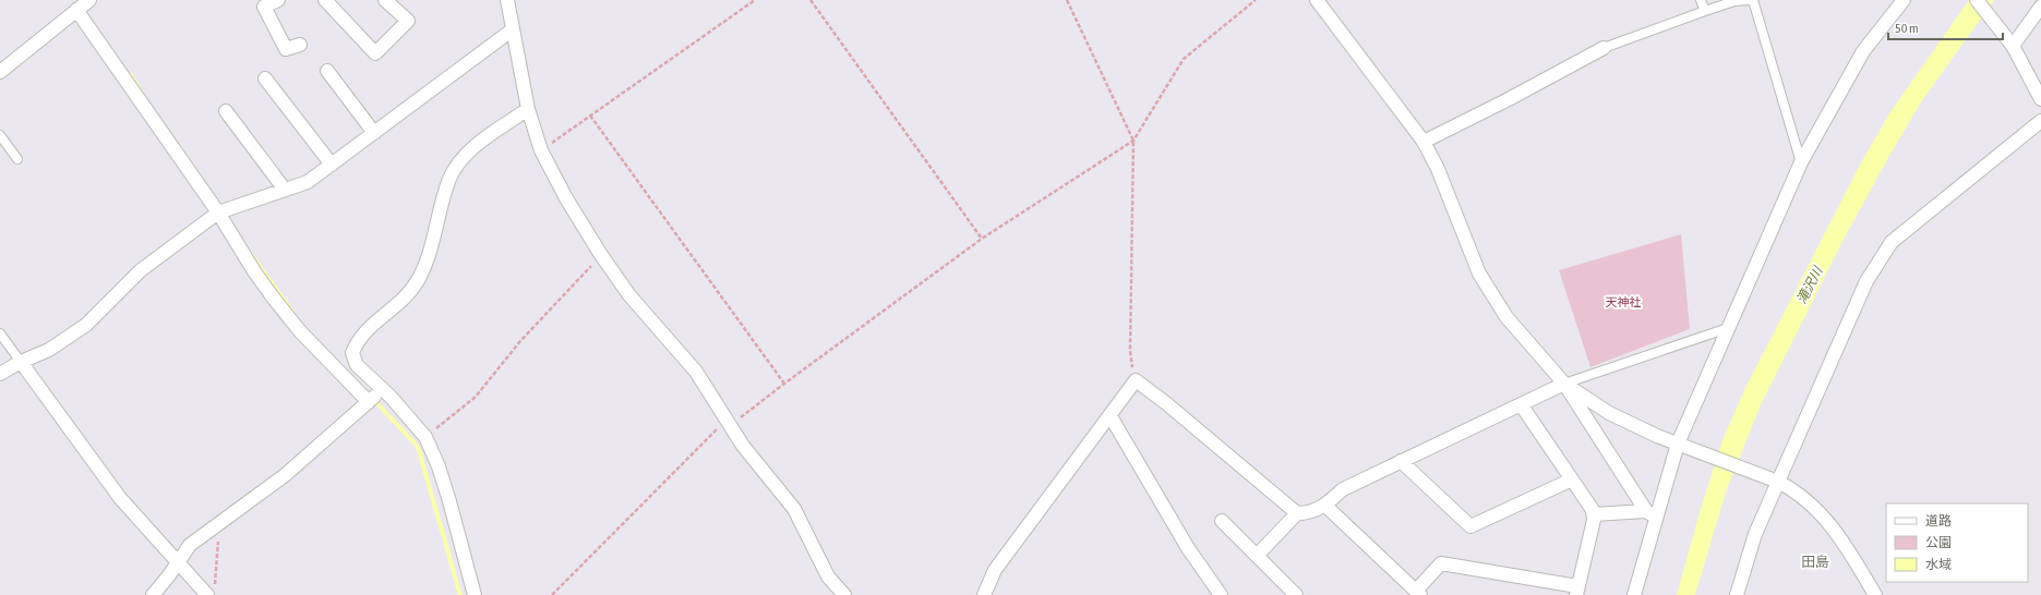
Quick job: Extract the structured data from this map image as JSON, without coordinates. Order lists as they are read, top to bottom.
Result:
{
  "districts": ["田島"],
  "water": ["滝沢川"],
  "parks": ["天神社"],
  "legend": ["道路", "公園", "水域"],
  "scale_bar": "50 m"
}
